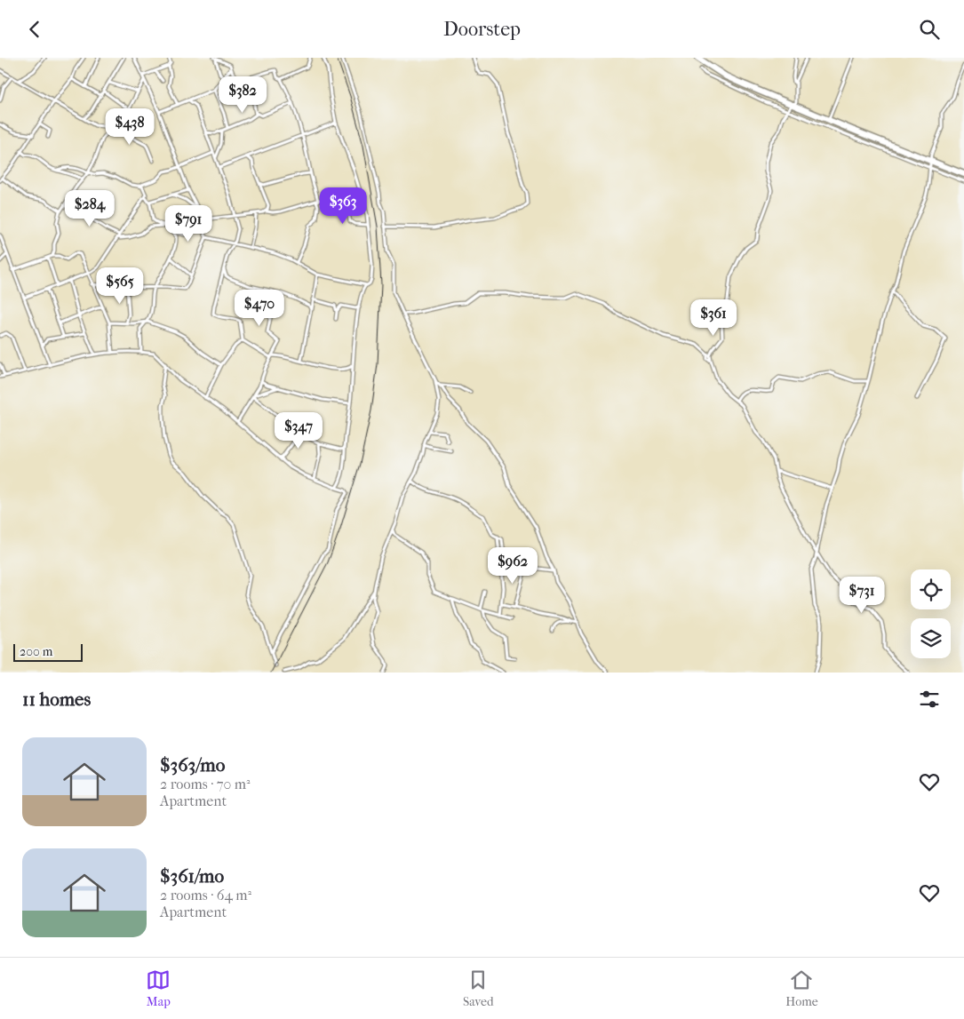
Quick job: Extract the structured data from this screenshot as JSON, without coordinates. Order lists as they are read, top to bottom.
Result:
{
  "scale_bar": "200 m",
  "page": {
    "header": "Doorstep",
    "price": [
      "$382",
      "$438",
      "$363",
      "$284",
      "$791",
      "$565",
      "$470",
      "$361",
      "$347",
      "$962",
      "$731"
    ],
    "scale": "200 m",
    "heading": "11 homes",
    "list": [
      {
        "name": "$363/mo",
        "note": "2 rooms · 70 m² · Apartment"
      },
      {
        "name": "$361/mo",
        "note": "2 rooms · 64 m² · Apartment"
      }
    ],
    "tabs": ["Map", "Saved", "Home"]
  }
}
